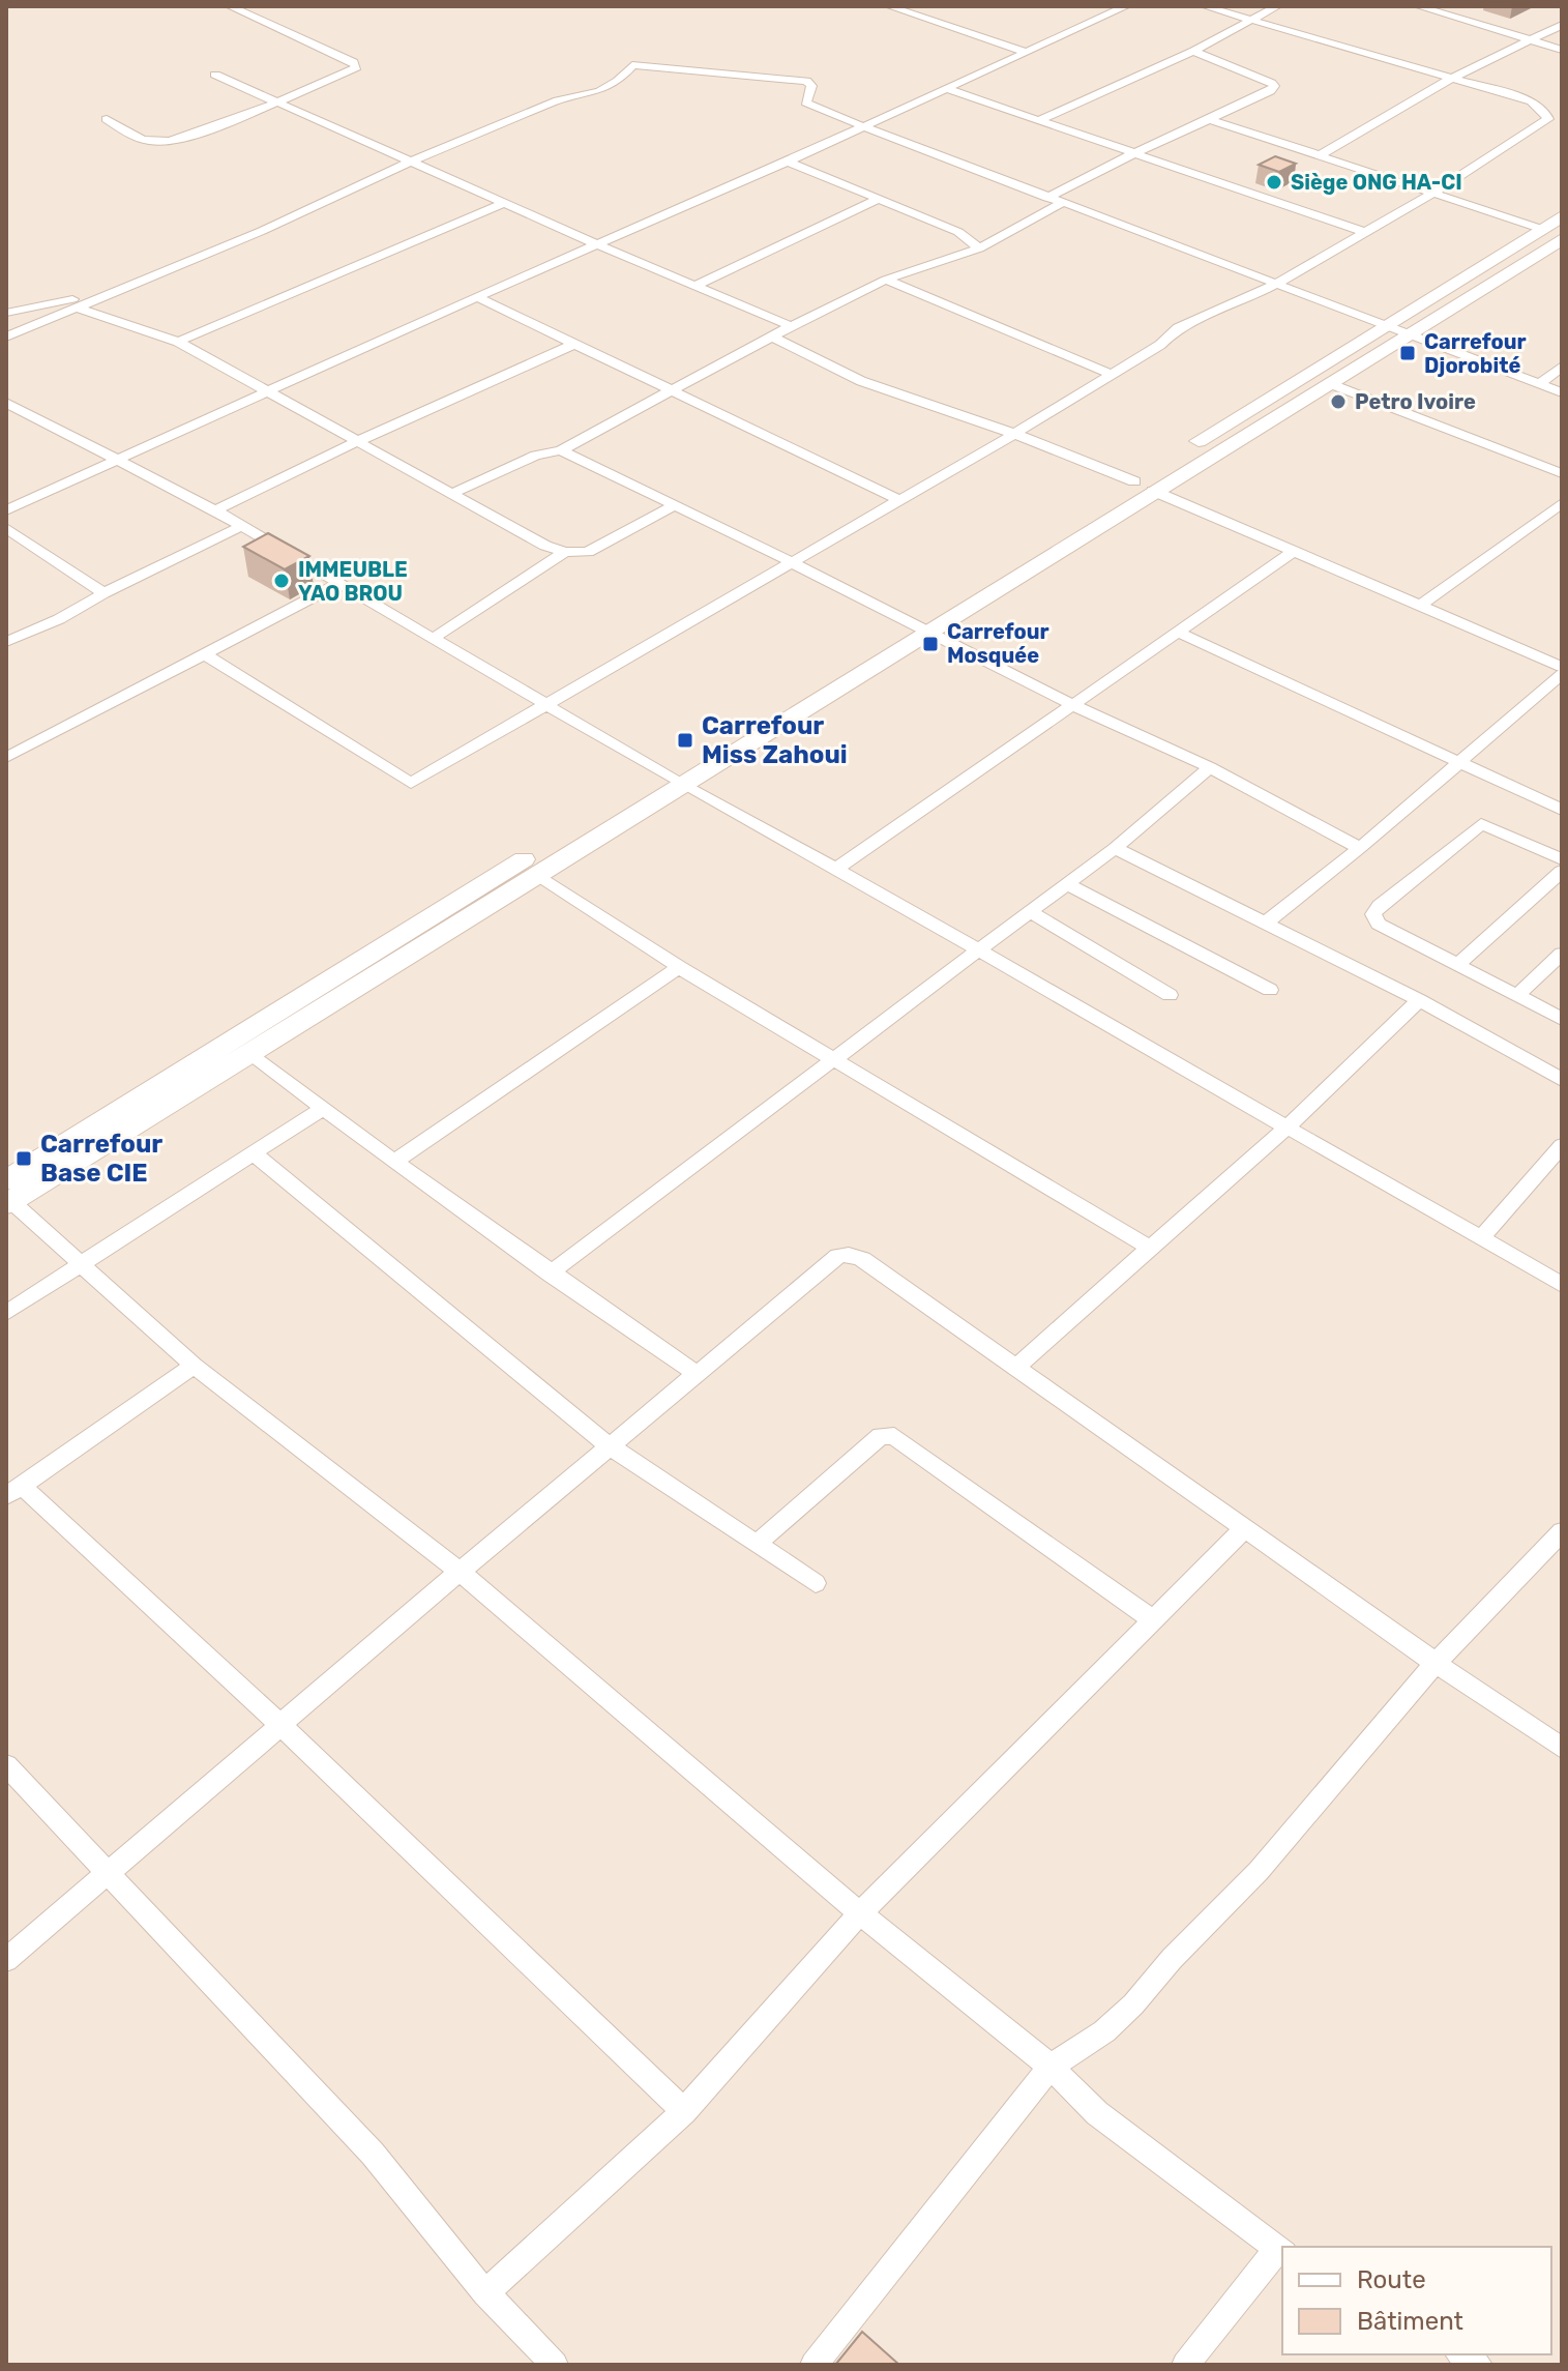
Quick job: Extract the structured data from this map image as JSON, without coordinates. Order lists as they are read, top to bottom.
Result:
{
  "places": {
    "other": ["Siège ONG HA-CI", "Petro Ivoire", "IMMEUBLE YAO BROU"],
    "transit": [
      "Carrefour Djorobité",
      "Carrefour Mosquée",
      "Carrefour Miss Zahoui",
      "Carrefour Base CIE"
    ]
  },
  "legend": ["Route", "Bâtiment"]
}
